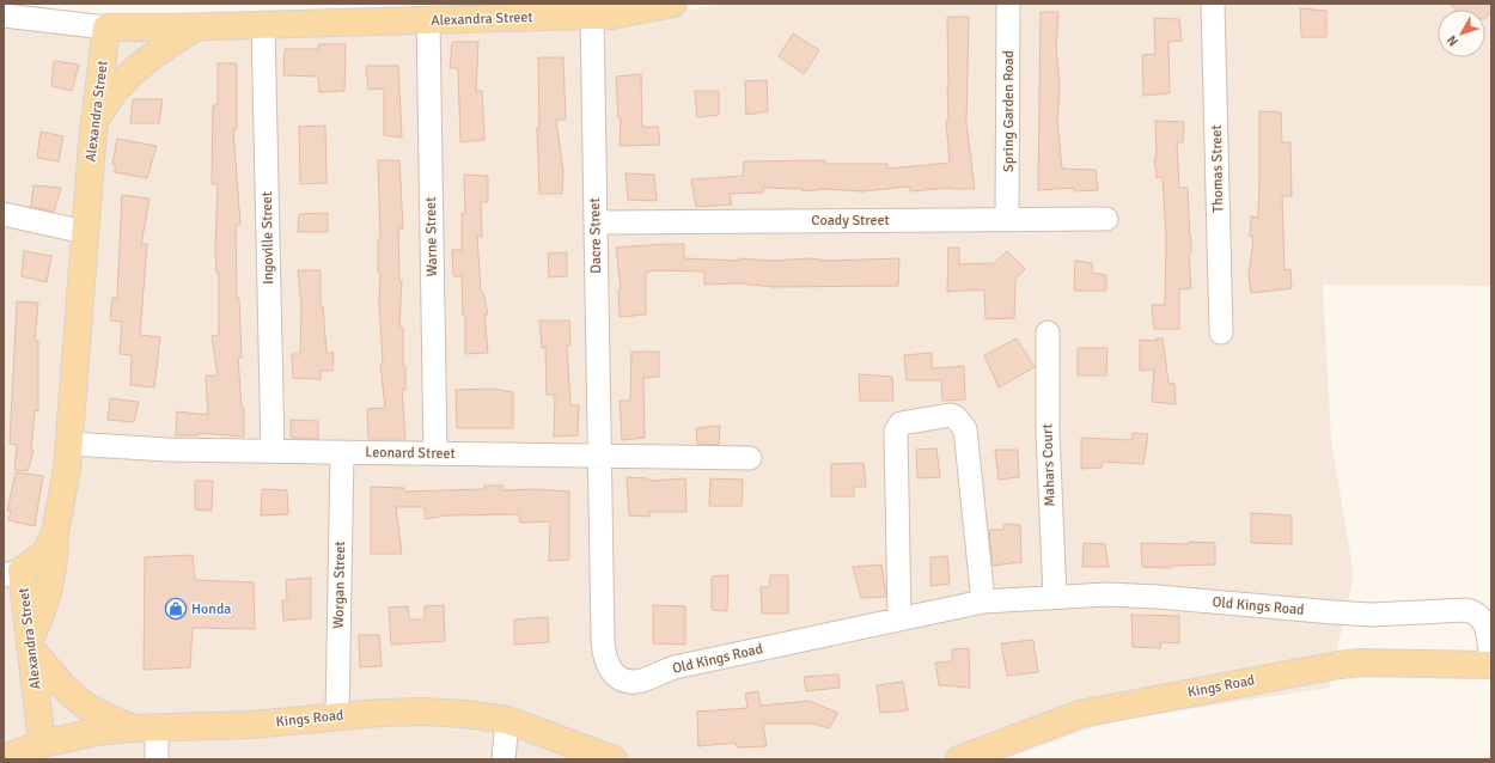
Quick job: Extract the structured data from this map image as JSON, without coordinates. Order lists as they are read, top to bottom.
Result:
{
  "streets": {
    "main road": ["Alexandra Street", "Kings Road"],
    "street": [
      "Spring Garden Road",
      "Thomas Street",
      "Coady Street",
      "Dacre Street",
      "Warne Street",
      "Ingoville Street",
      "Leonard Street",
      "Mahars Court",
      "Worgan Street",
      "Old Kings Road"
    ]
  },
  "crossings": [
    ["Alexandra Street", "Dacre Street"],
    ["Alexandra Street", "Warne Street"],
    ["Alexandra Street", "Ingoville Street"],
    ["Alexandra Street", "Leonard Street"],
    ["Alexandra Street", "Kings Road"],
    ["Spring Garden Road", "Coady Street"],
    ["Coady Street", "Dacre Street"],
    ["Dacre Street", "Leonard Street"],
    ["Dacre Street", "Old Kings Road"],
    ["Warne Street", "Leonard Street"],
    ["Ingoville Street", "Leonard Street"],
    ["Leonard Street", "Worgan Street"],
    ["Leonard Street", "Old Kings Road"],
    ["Mahars Court", "Old Kings Road"],
    ["Worgan Street", "Kings Road"],
    ["Old Kings Road", "Kings Road"]
  ],
  "places": {
    "shop": ["Honda"]
  },
  "north": "bottom left"
}
